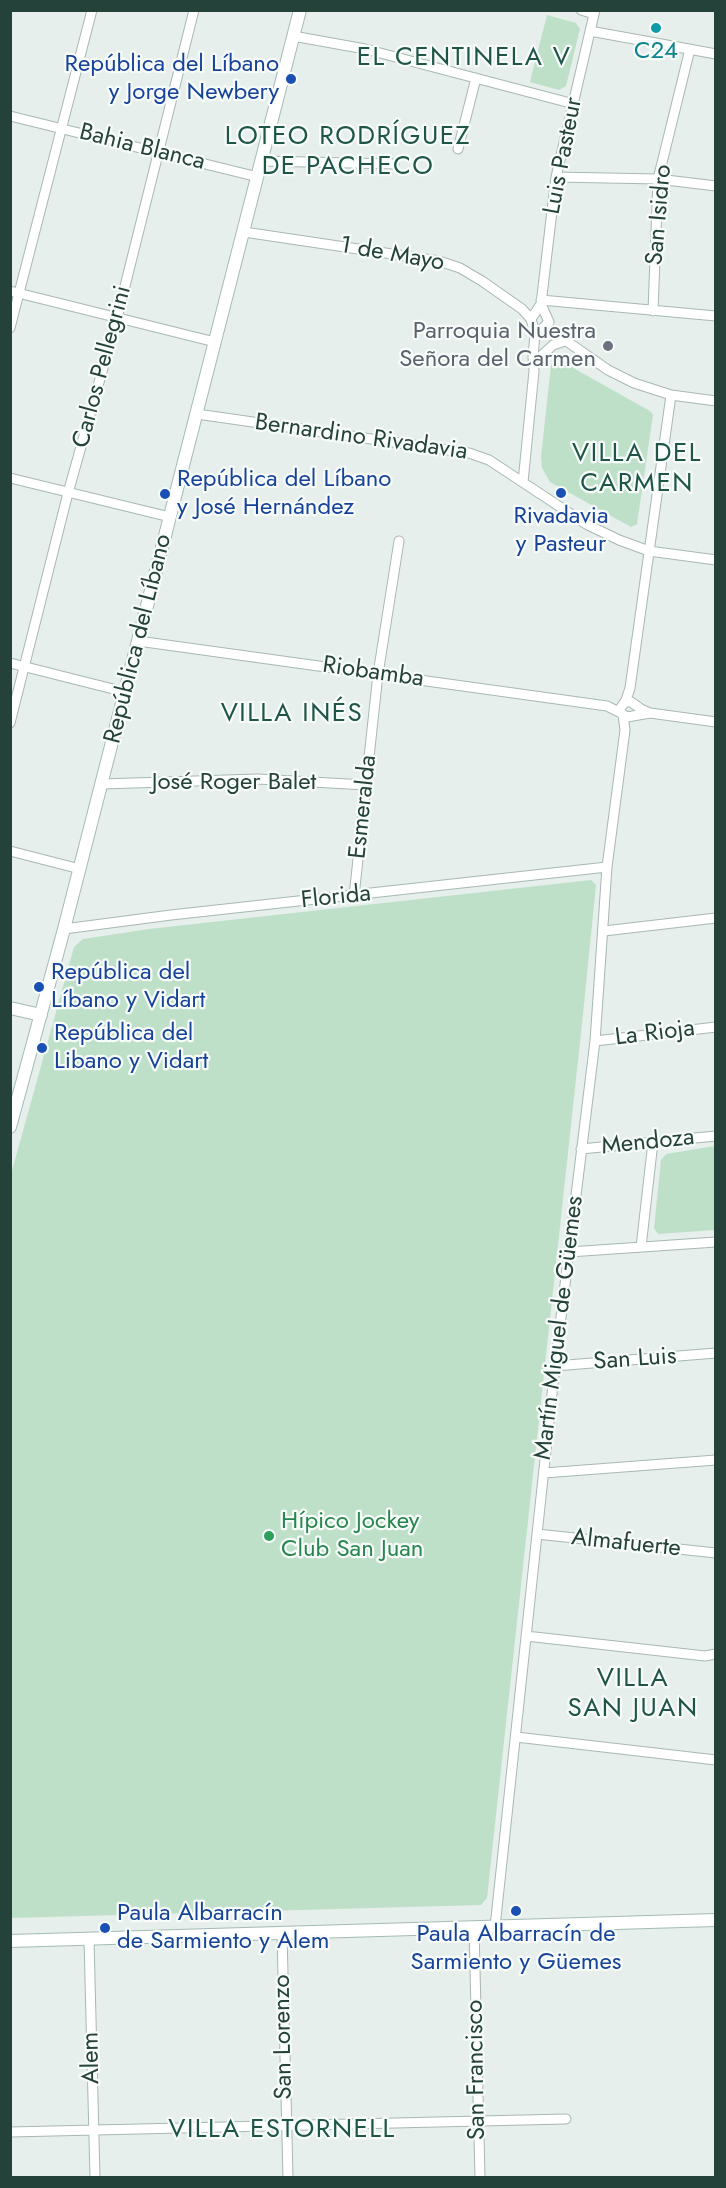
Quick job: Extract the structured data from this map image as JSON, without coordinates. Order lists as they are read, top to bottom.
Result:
{
  "streets": {
    "main road": ["República del Líbano"],
    "street": [
      "Bahia Blanca",
      "Luis Pasteur",
      "San Isidro",
      "1 de Mayo",
      "Carlos Pellegrini",
      "Bernardino Rivadavia",
      "Riobamba",
      "José Roger Balet",
      "Esmeralda",
      "Florida",
      "La Rioja",
      "Mendoza",
      "Martín Miguel de Güemes",
      "San Luis",
      "Almafuerte",
      "San Lorenzo",
      "Alem",
      "San Francisco"
    ]
  },
  "crossings": [
    ["Bahia Blanca", "Carlos Pellegrini"],
    ["Bahia Blanca", "República del Líbano"],
    ["Luis Pasteur", "1 de Mayo"],
    ["Luis Pasteur", "Bernardino Rivadavia"],
    ["1 de Mayo", "República del Líbano"],
    ["1 de Mayo", "Martín Miguel de Güemes"],
    ["Bernardino Rivadavia", "República del Líbano"],
    ["Bernardino Rivadavia", "Martín Miguel de Güemes"],
    ["República del Líbano", "Riobamba"],
    ["República del Líbano", "José Roger Balet"],
    ["República del Líbano", "Florida"],
    ["Riobamba", "Esmeralda"],
    ["Riobamba", "Martín Miguel de Güemes"],
    ["José Roger Balet", "Esmeralda"],
    ["Esmeralda", "Florida"],
    ["Florida", "Martín Miguel de Güemes"],
    ["La Rioja", "Martín Miguel de Güemes"],
    ["Mendoza", "Martín Miguel de Güemes"],
    ["Martín Miguel de Güemes", "San Luis"],
    ["Martín Miguel de Güemes", "Almafuerte"]
  ],
  "districts": [
    "EL CENTINELA V",
    "LOTEO RODRÍGUEZ DE PACHECO",
    "VILLA DEL CARMEN",
    "VILLA INÉS",
    "VILLA SAN JUAN",
    "VILLA ESTORNELL"
  ],
  "places": [
    "C24",
    "República del Líbano y Jorge Newbery",
    "Parroquia Nuestra Señora del Carmen",
    "Rivadavia y Pasteur",
    "República del Líbano y José Hernández",
    "República del Líbano y Vidart",
    "República del Libano y Vidart",
    "Hípico Jockey Club San Juan",
    "Paula Albarracín de Sarmiento y Güemes",
    "Paula Albarracín de Sarmiento y Alem"
  ]
}
